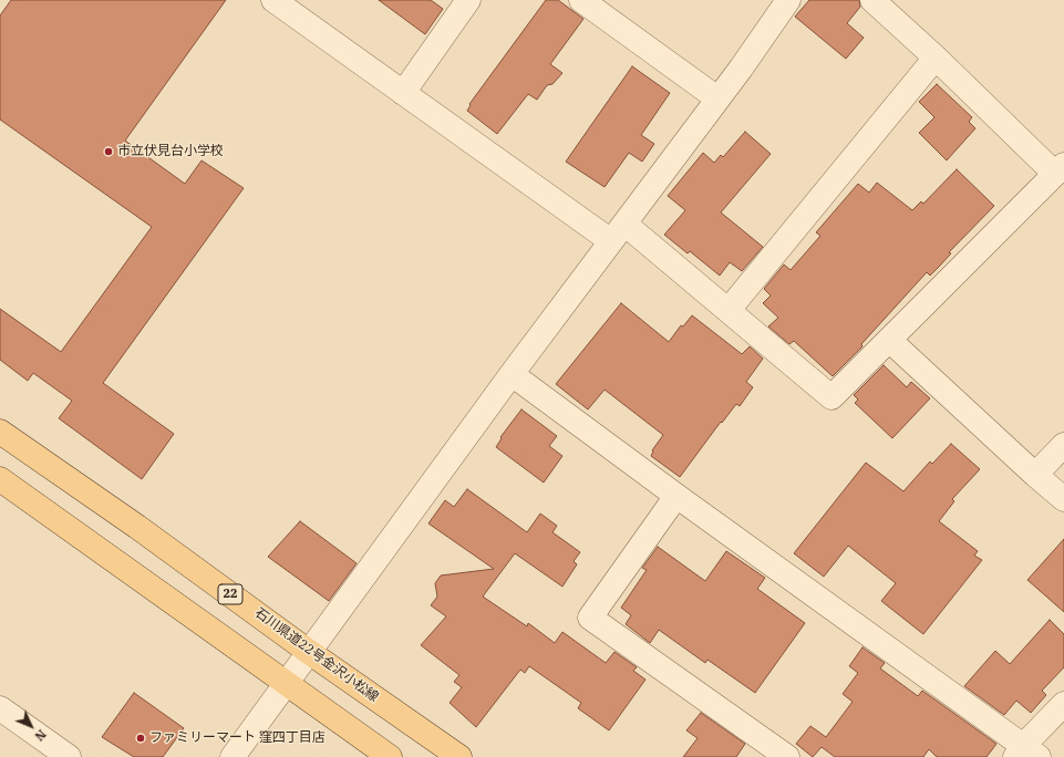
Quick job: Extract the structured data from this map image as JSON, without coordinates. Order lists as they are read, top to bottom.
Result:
{
  "streets": {
    "main road": ["22", "石川県道22号金沢小松線"]
  },
  "places": ["市立伏見台小学校", "ファミリーマート 窪四丁目店"],
  "north": "bottom right"
}
